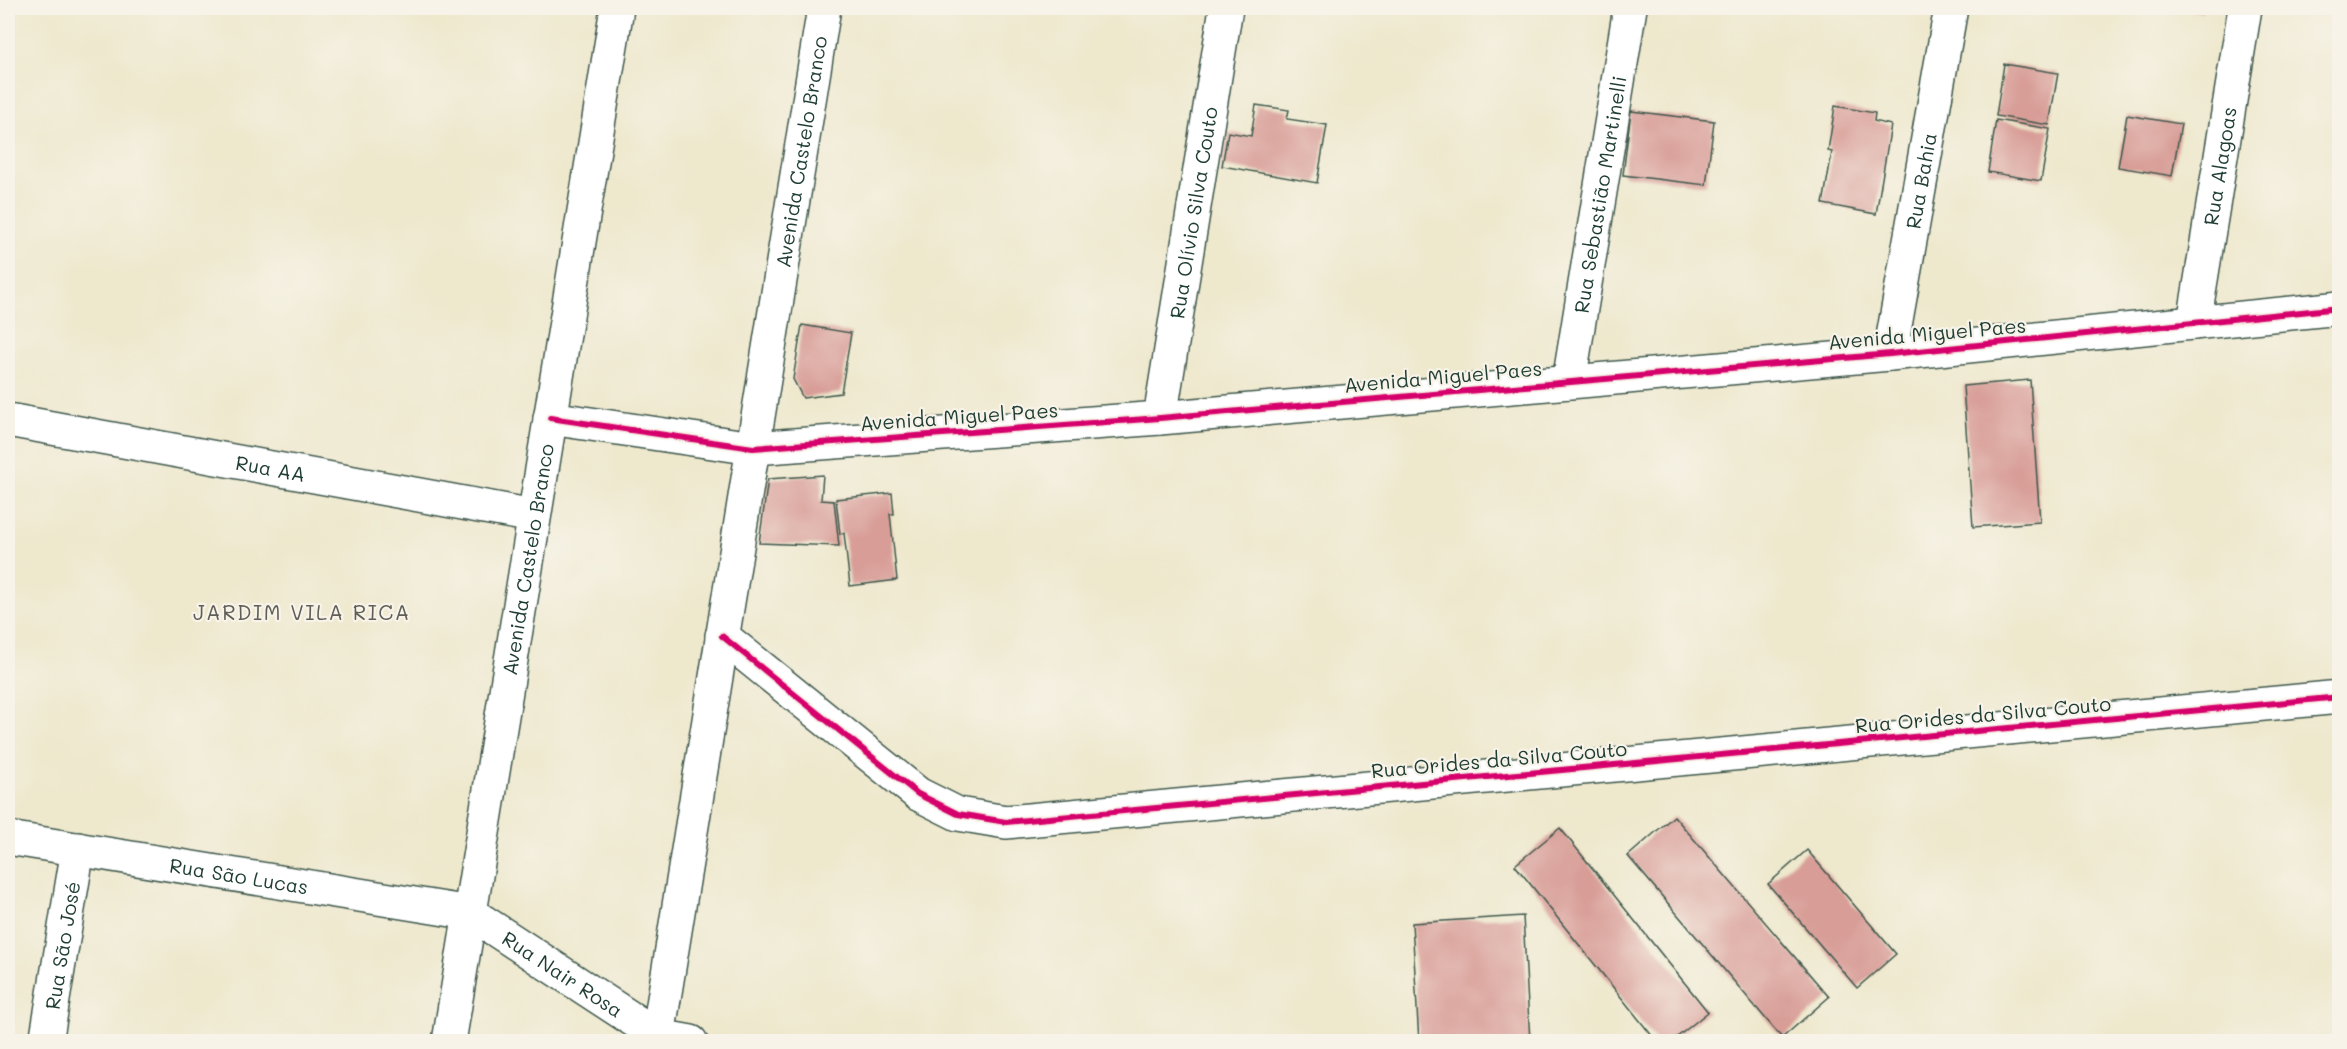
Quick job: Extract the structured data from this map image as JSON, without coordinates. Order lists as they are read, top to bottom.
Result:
{
  "streets": {
    "street": [
      "Avenida Castelo Branco",
      "Rua Alagoas",
      "Rua Bahia",
      "Rua Sebastião Martinelli",
      "Rua Olívio Silva Couto",
      "Avenida Miguel Paes",
      "Rua AA",
      "Rua Orides da Silva Couto",
      "Rua São Lucas",
      "Rua São José",
      "Rua Nair Rosa"
    ]
  },
  "crossings": [
    ["Avenida Castelo Branco", "Avenida Miguel Paes"],
    ["Avenida Castelo Branco", "Rua AA"],
    ["Avenida Castelo Branco", "Rua Orides da Silva Couto"],
    ["Avenida Castelo Branco", "Rua São Lucas"],
    ["Avenida Castelo Branco", "Rua Nair Rosa"],
    ["Rua Alagoas", "Avenida Miguel Paes"],
    ["Rua Bahia", "Avenida Miguel Paes"],
    ["Rua Sebastião Martinelli", "Avenida Miguel Paes"],
    ["Rua Olívio Silva Couto", "Avenida Miguel Paes"],
    ["Rua São Lucas", "Rua São José"],
    ["Rua São Lucas", "Rua Nair Rosa"]
  ],
  "districts": ["JARDIM VILA RICA"]
}
